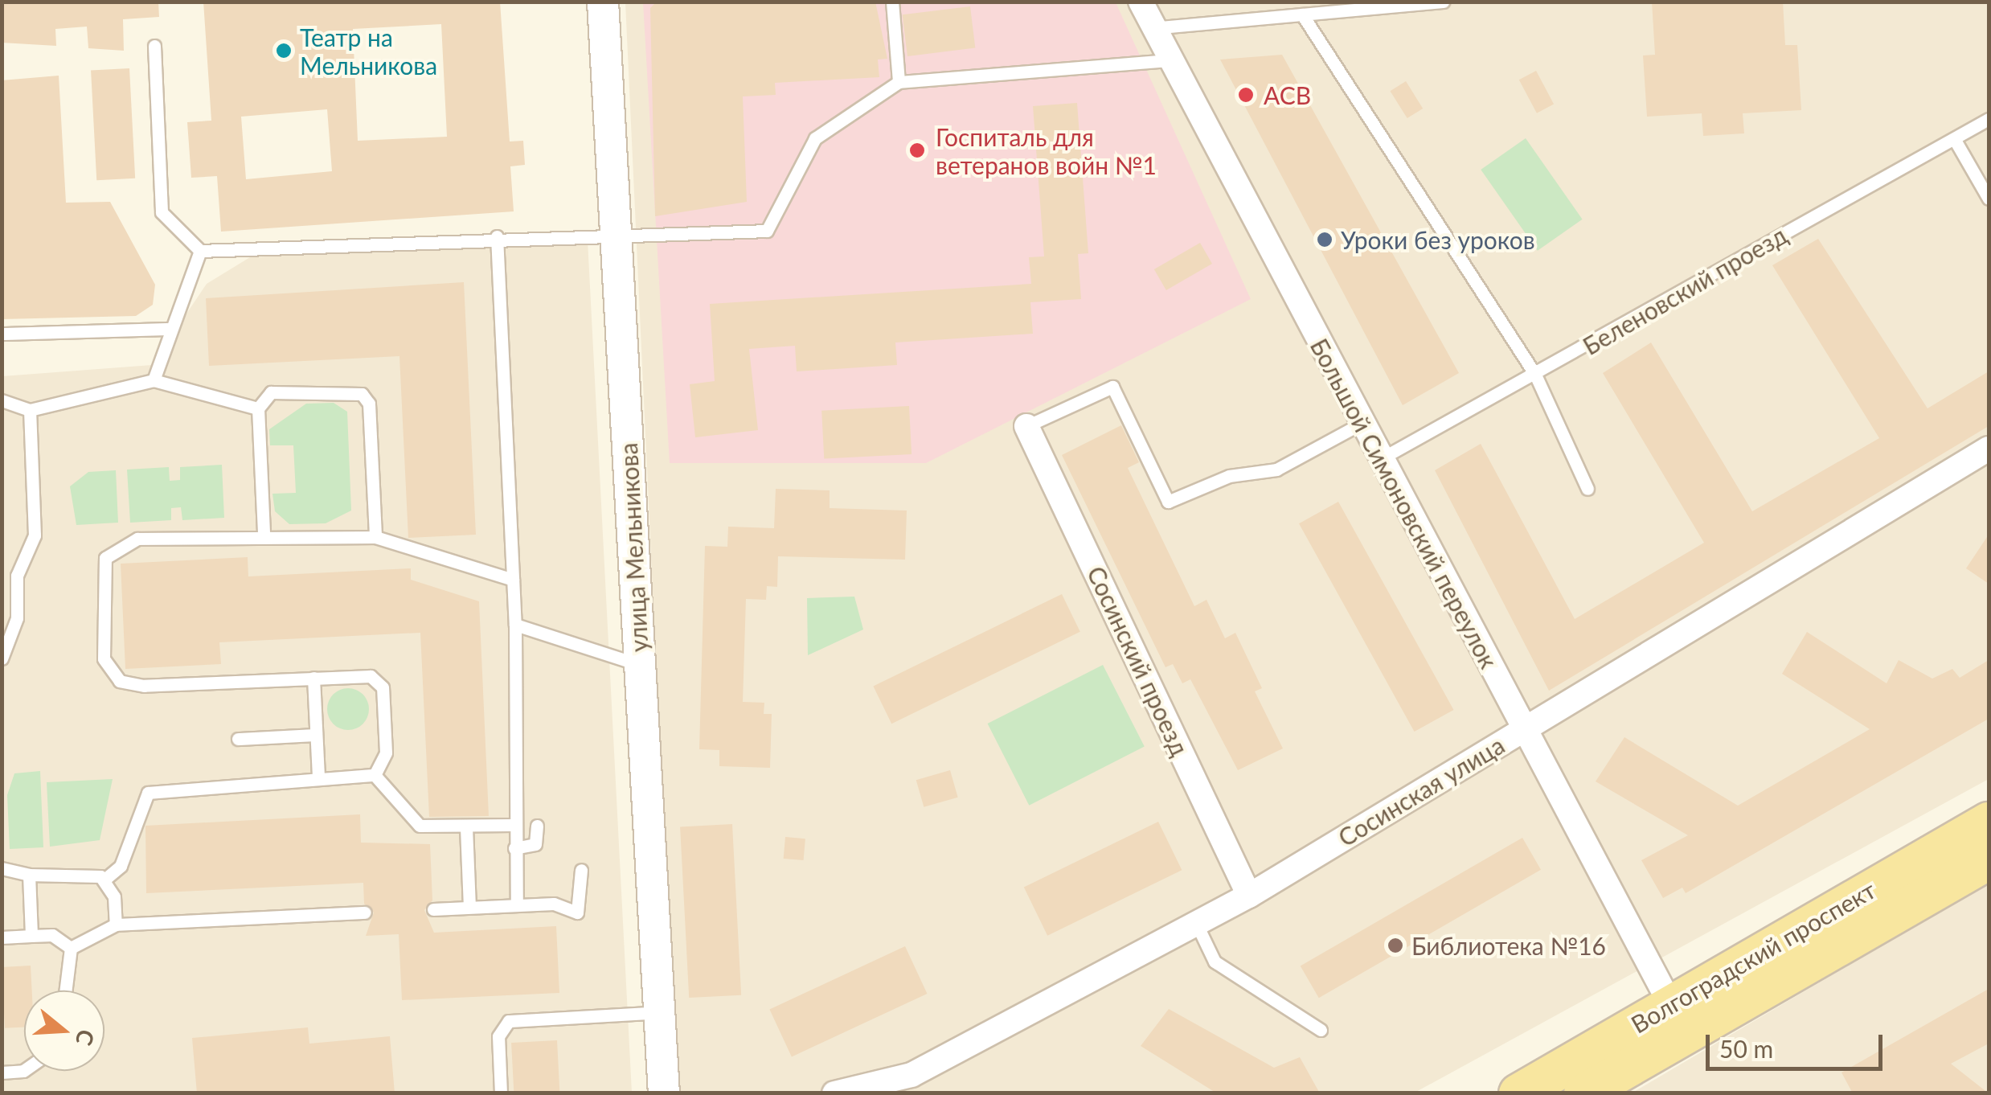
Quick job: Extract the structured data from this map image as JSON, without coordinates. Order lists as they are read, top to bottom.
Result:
{
  "streets": {
    "main road": ["Волгоградский проспект"],
    "street": [
      "Большой Симоновский переулок",
      "улица Мельникова",
      "Сосинский проезд",
      "Сосинская улица"
    ],
    "lane": ["Беленовский проезд"]
  },
  "crossings": [
    ["Беленовский проезд", "Большой Симоновский переулок"],
    ["Большой Симоновский переулок", "Сосинская улица"],
    ["Большой Симоновский переулок", "Волгоградский проспект"],
    ["Сосинский проезд", "Сосинская улица"]
  ],
  "places": [
    "Театр на Мельникова",
    "АСВ",
    "Госпиталь для ветеранов войн №1",
    "Уроки без уроков",
    "Библиотека №16"
  ],
  "scale_bar": "50 m",
  "north": "right"
}
